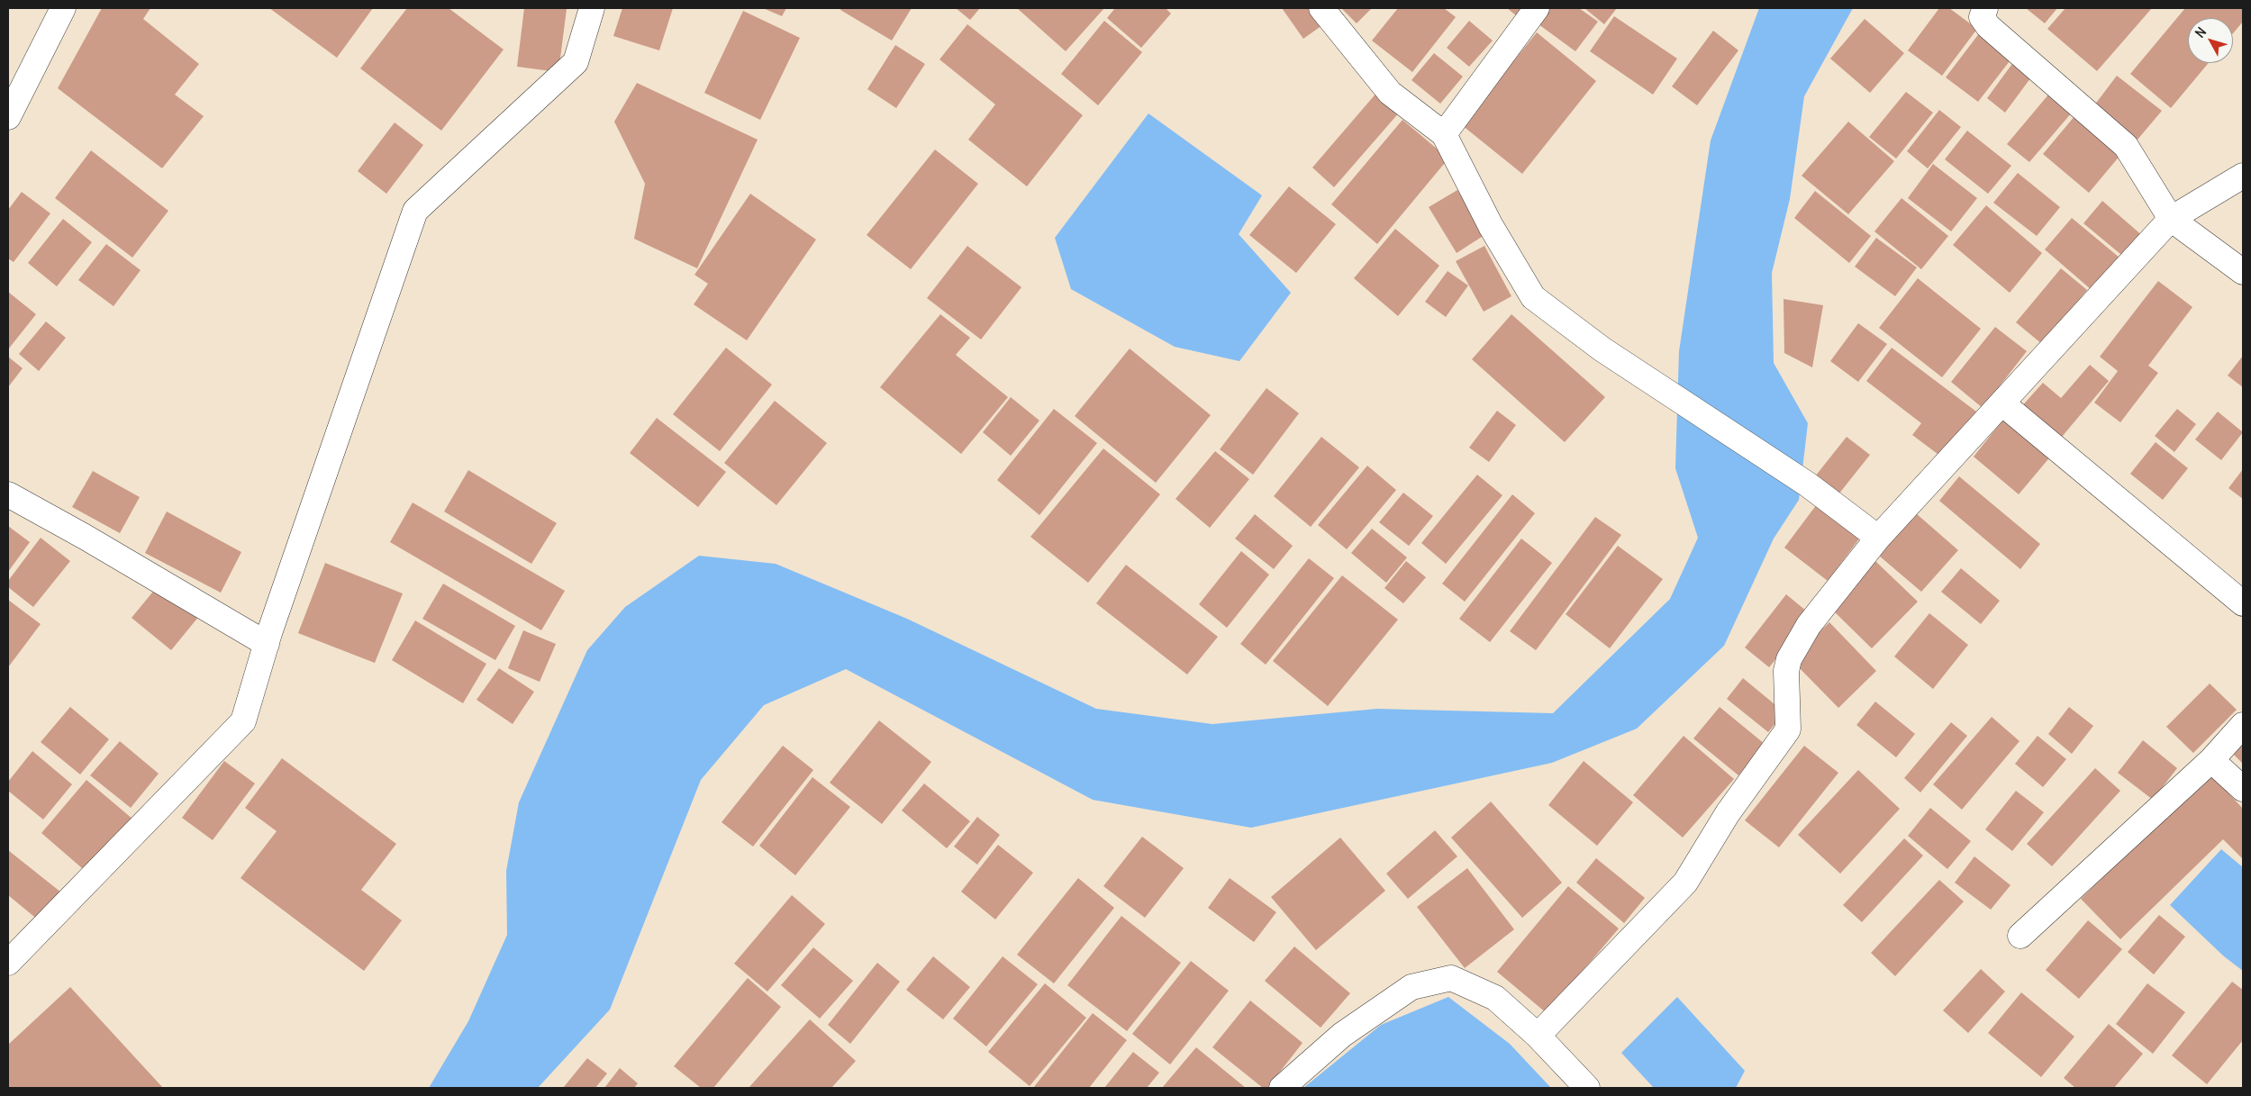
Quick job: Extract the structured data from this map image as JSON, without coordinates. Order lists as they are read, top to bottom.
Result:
{
  "north": "top left"
}
